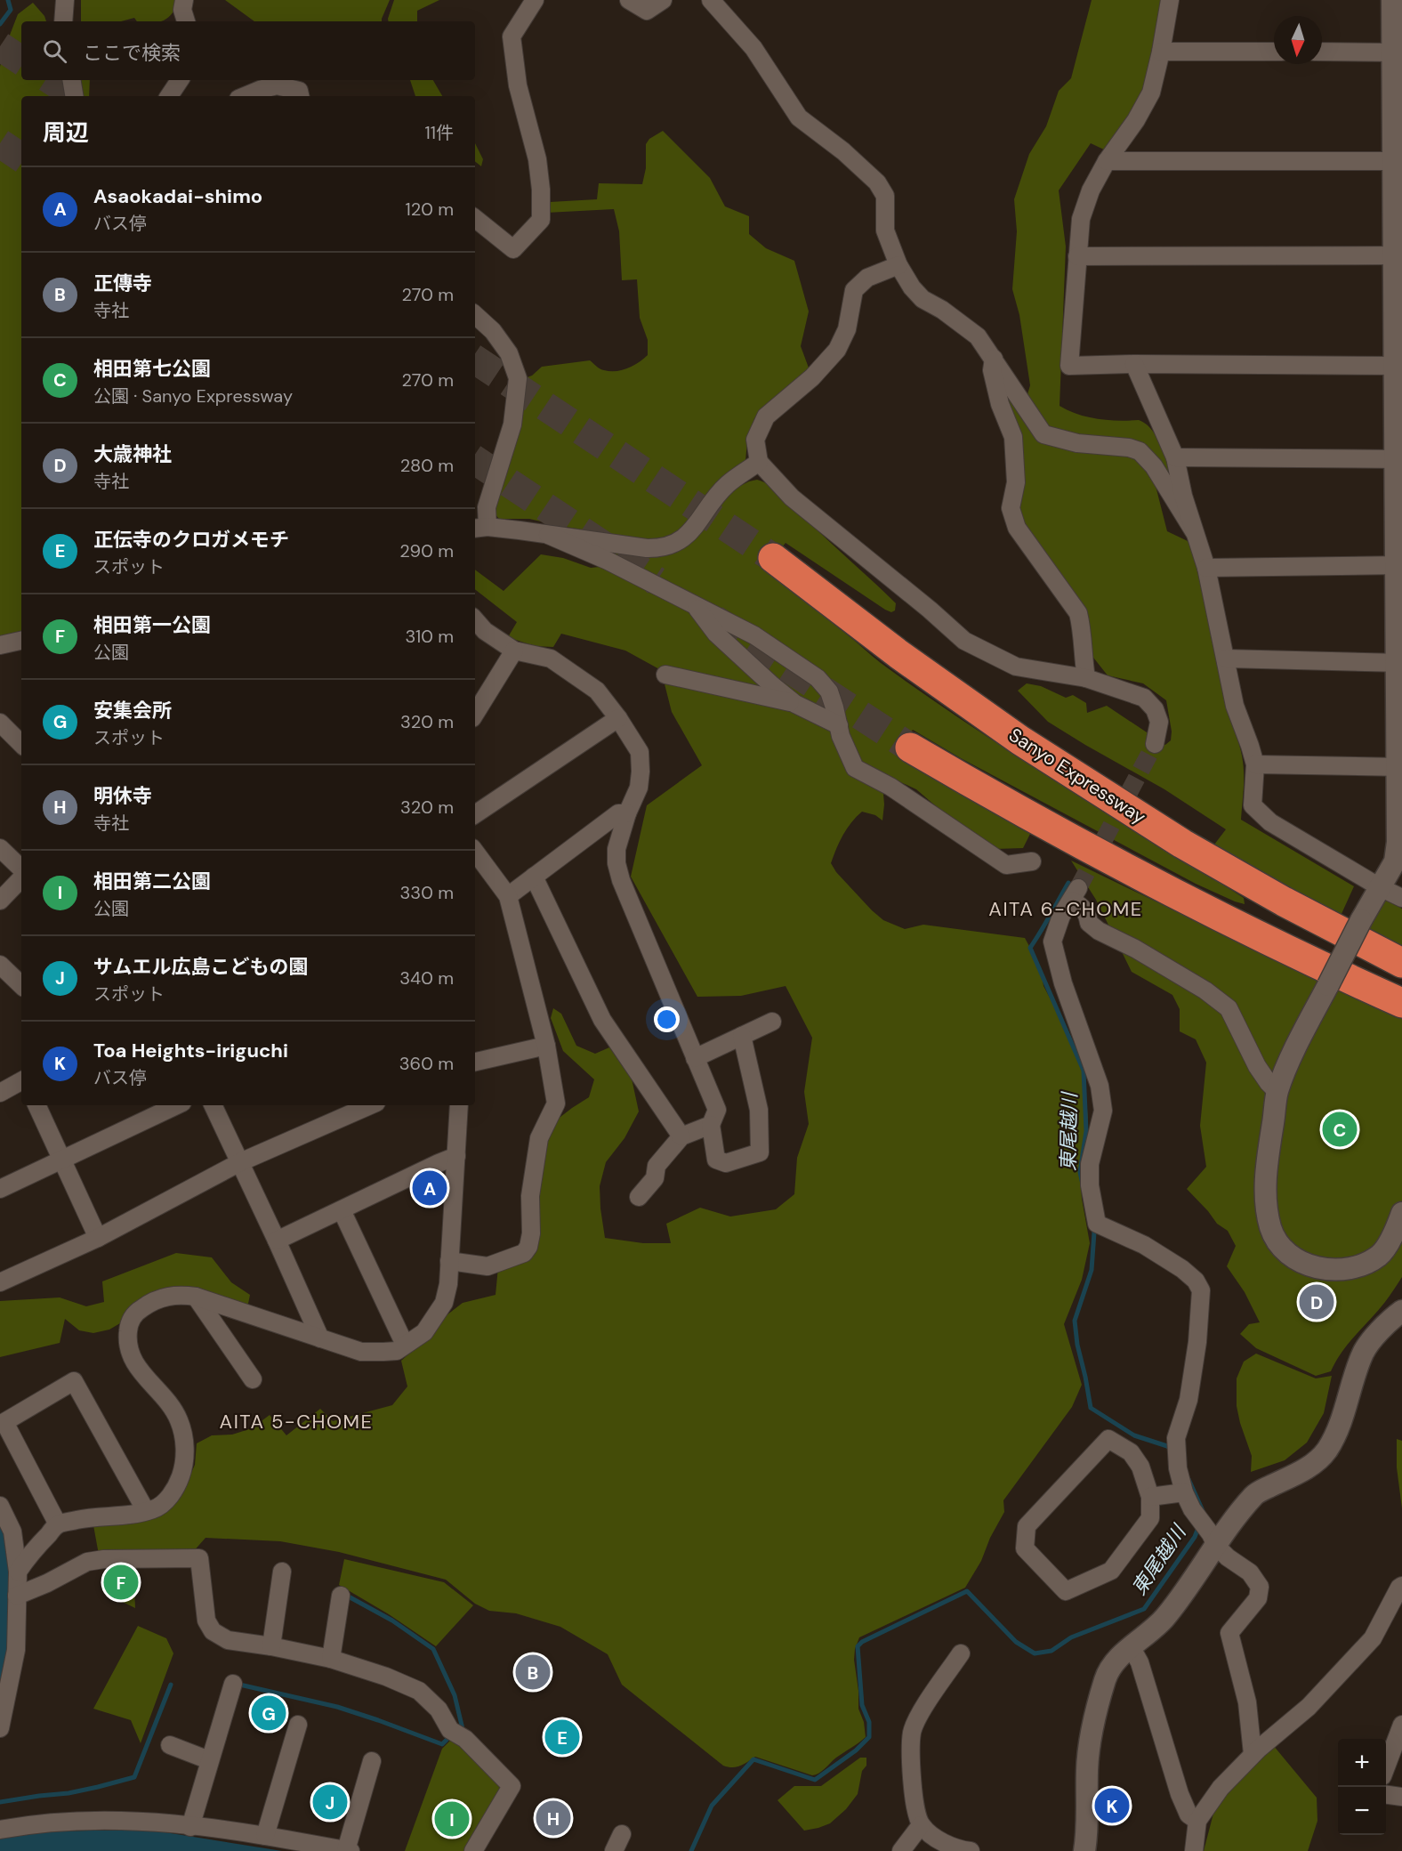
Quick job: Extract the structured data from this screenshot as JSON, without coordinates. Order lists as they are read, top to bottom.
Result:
{
  "streets": {
    "highway": ["Sanyo Expressway"]
  },
  "districts": ["AITA 6-CHOME", "AITA 5-CHOME"],
  "water": ["東尾越川"],
  "north": "bottom",
  "page": {
    "search": "ここで検索",
    "heading": ["周辺", "11件"],
    "list": [
      {
        "mark": "A",
        "name": "Asaokadai-shimo",
        "note": "バス停",
        "value": "120 m"
      },
      {
        "mark": "B",
        "name": "正傳寺",
        "note": "寺社",
        "value": "270 m"
      },
      {
        "mark": "C",
        "name": "相田第七公園",
        "note": "公園 · Sanyo Expressway",
        "value": "270 m"
      },
      {
        "mark": "D",
        "name": "大歳神社",
        "note": "寺社",
        "value": "280 m"
      },
      {
        "mark": "E",
        "name": "正伝寺のクロガメモチ",
        "note": "スポット",
        "value": "290 m"
      },
      {
        "mark": "F",
        "name": "相田第一公園",
        "note": "公園",
        "value": "310 m"
      },
      {
        "mark": "G",
        "name": "安集会所",
        "note": "スポット",
        "value": "320 m"
      },
      {
        "mark": "H",
        "name": "明休寺",
        "note": "寺社",
        "value": "320 m"
      },
      {
        "mark": "I",
        "name": "相田第二公園",
        "note": "公園",
        "value": "330 m"
      },
      {
        "mark": "J",
        "name": "サムエル広島こどもの園",
        "note": "スポット",
        "value": "340 m"
      },
      {
        "mark": "K",
        "name": "Toa Heights-iriguchi",
        "note": "バス停",
        "value": "360 m"
      }
    ],
    "pins": [
      "C",
      "A",
      "D",
      "F",
      "B",
      "G",
      "E",
      "J",
      "K",
      "H",
      "I"
    ],
    "map_buttons": ["+", "−"]
  }
}
